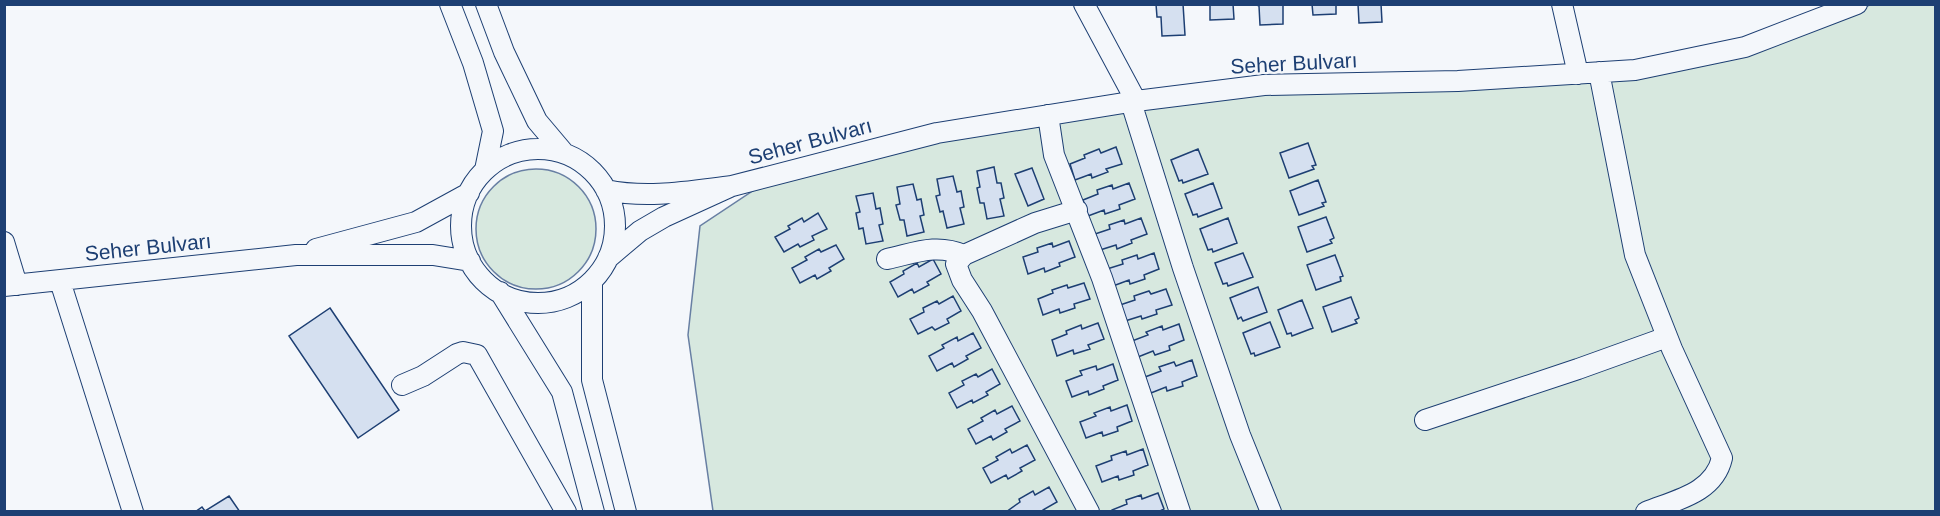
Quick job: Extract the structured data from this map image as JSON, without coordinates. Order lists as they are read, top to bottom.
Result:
{
  "streets": {
    "street": ["Seher Bulvarı"]
  }
}
